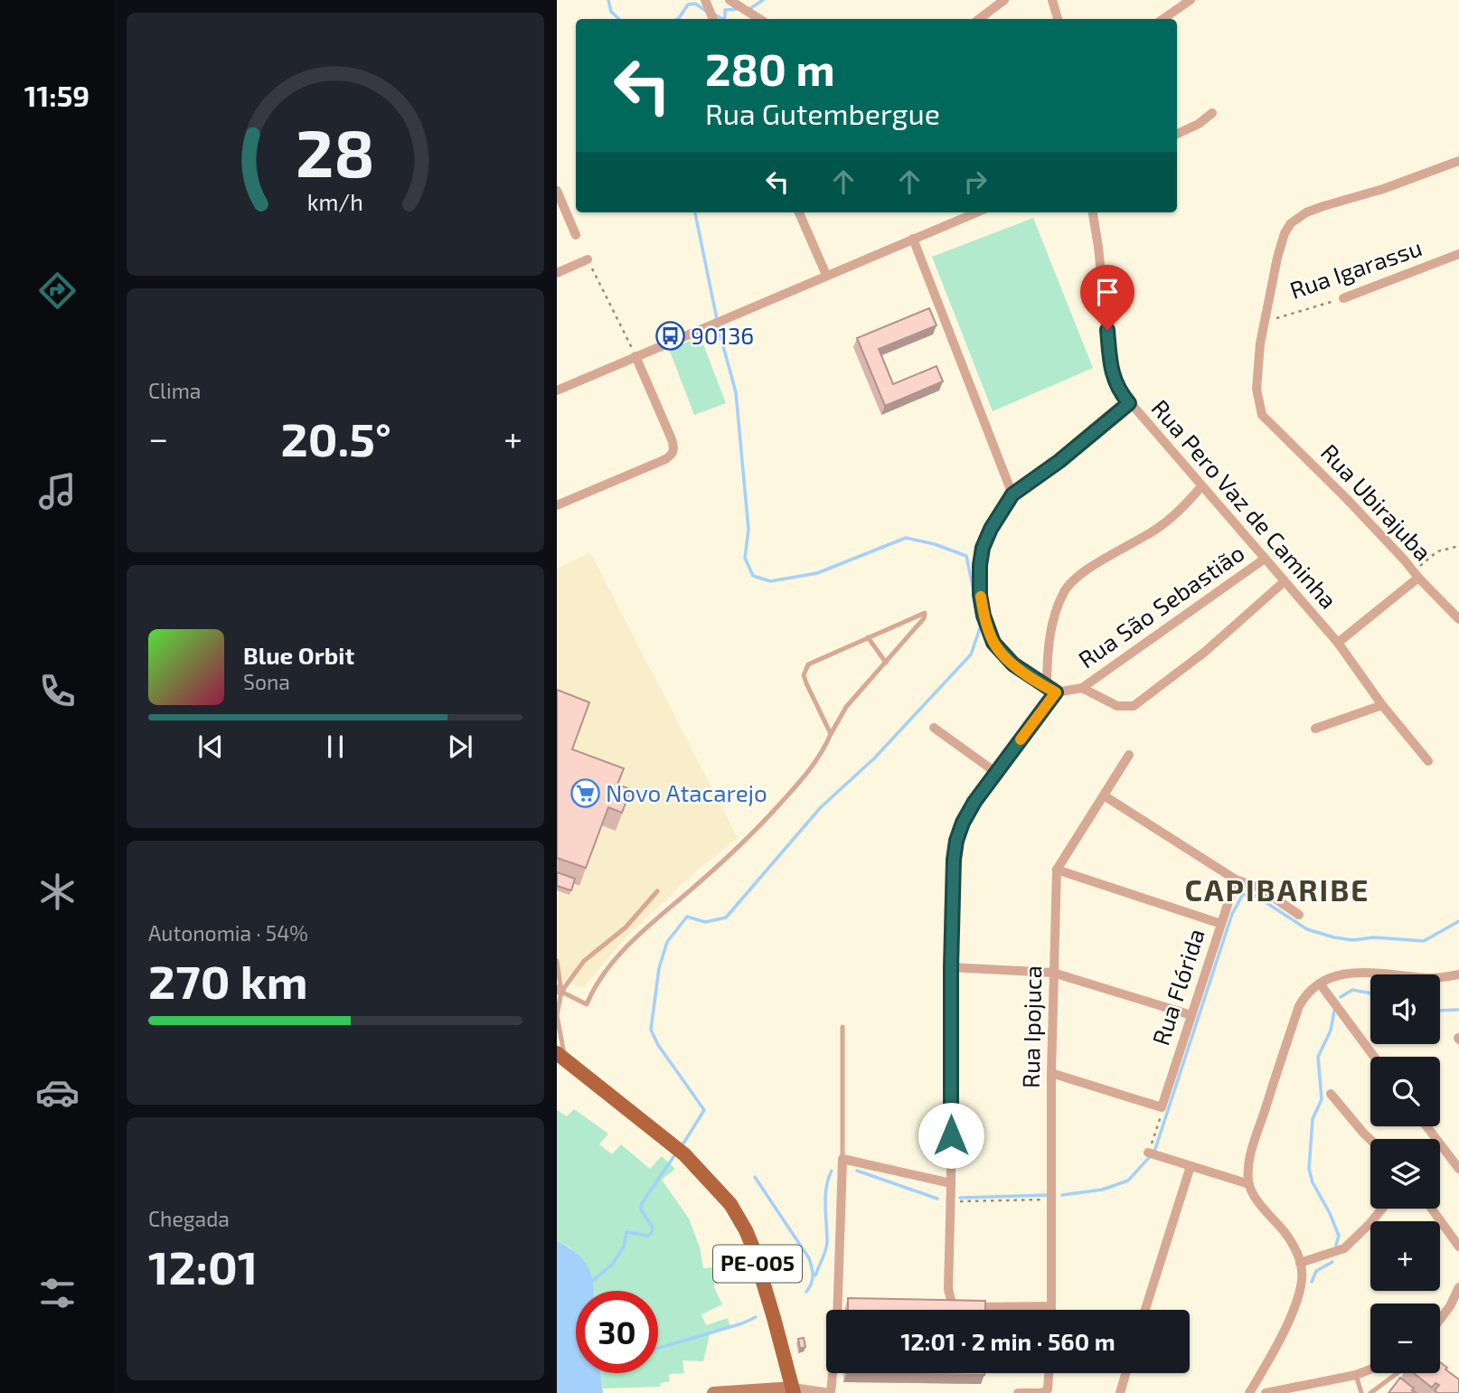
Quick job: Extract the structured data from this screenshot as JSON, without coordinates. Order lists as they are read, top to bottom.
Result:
{
  "streets": {
    "main road": ["PE-005"],
    "street": [
      "Rua Igarassu",
      "Rua Ubirajuba",
      "Rua Pero Vaz de Caminha",
      "Rua São Sebastião",
      "Rua Flórida",
      "Rua Ipojuca"
    ]
  },
  "crossings": [
    ["Rua Igarassu", "Rua Ubirajuba"],
    ["Rua Pero Vaz de Caminha", "Rua São Sebastião"]
  ],
  "districts": ["CAPIBARIBE"],
  "places": {
    "bus stop": ["90136"],
    "supermarket": ["Novo Atacarejo"]
  },
  "page": {
    "tabs": "11:59",
    "turn": ["280 m", "Rua Gutembergue"],
    "tile": [
      "Clima",
      ["Autonomia · 54%", "270 km"],
      ["Chegada", "12:01"]
    ],
    "heat": ["−", "20.5°", "+"],
    "song": ["Blue Orbit", "Sona"],
    "map_buttons": ["+", "−"],
    "limit": "30",
    "trip": "12:01 · 2 min · 560 m",
    "gauge": ["28", "km/h"]
  }
}
